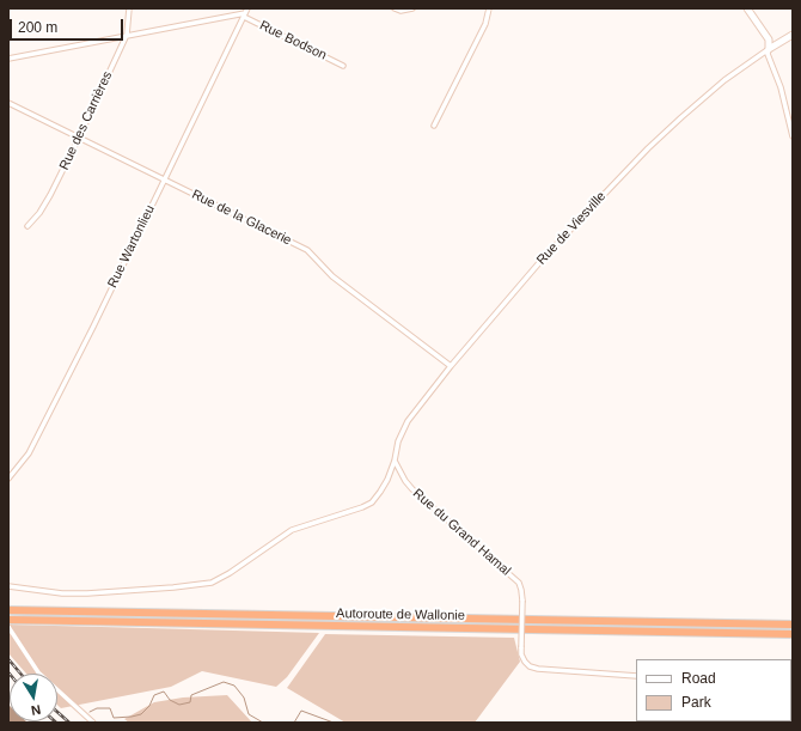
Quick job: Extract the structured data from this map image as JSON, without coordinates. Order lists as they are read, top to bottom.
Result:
{
  "streets": {
    "highway": ["Autoroute de Wallonie"],
    "street": [
      "Rue Bodson",
      "Rue des Carrières",
      "Rue de la Glacerie",
      "Rue de Viesville",
      "Rue Wartonlieu",
      "Rue du Grand Hamal"
    ]
  },
  "crossings": [
    ["Rue Bodson", "Rue Wartonlieu"],
    ["Rue des Carrières", "Rue de la Glacerie"],
    ["Rue de la Glacerie", "Rue de Viesville"],
    ["Rue de la Glacerie", "Rue Wartonlieu"],
    ["Rue de Viesville", "Rue du Grand Hamal"]
  ],
  "legend": ["Road", "Park"],
  "scale_bar": "200 m",
  "north": "bottom"
}
